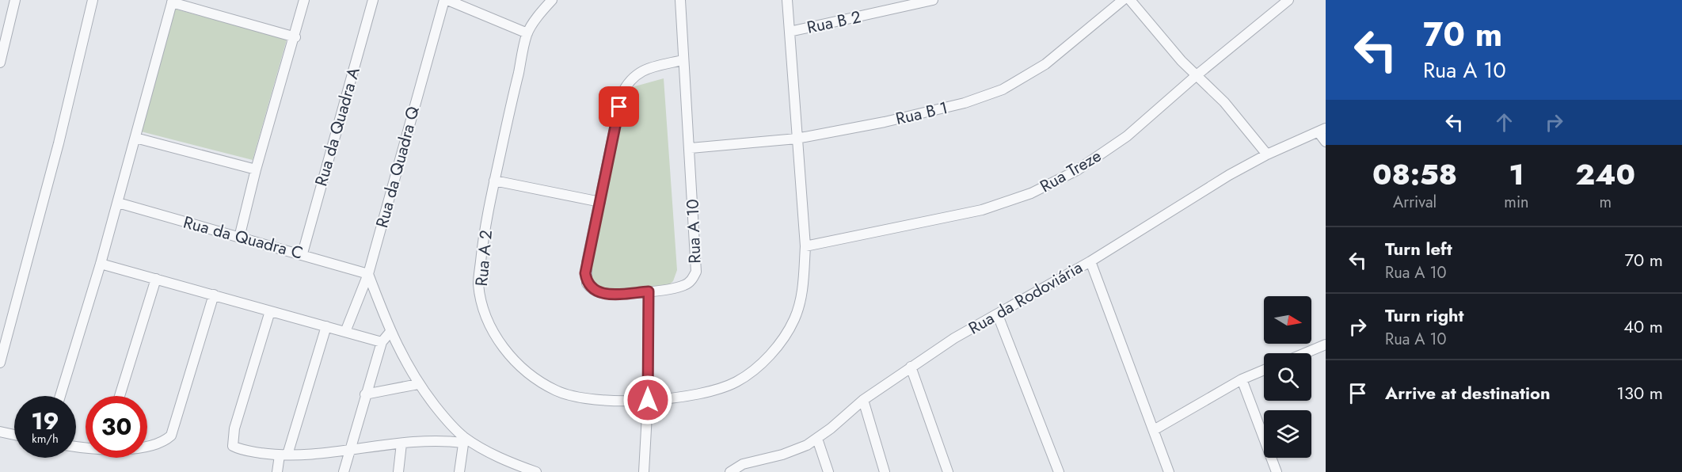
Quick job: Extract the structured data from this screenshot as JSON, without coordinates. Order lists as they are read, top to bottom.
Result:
{
  "streets": {
    "street": [
      "Rua B 2",
      "Rua B 1",
      "Rua da Quadra A",
      "Rua da Quadra Q",
      "Rua Treze",
      "Rua A 10",
      "Rua da Quadra C",
      "Rua A 2",
      "Rua da Rodoviária"
    ]
  },
  "crossings": [
    ["Rua B 2", "Rua A 2"],
    ["Rua B 1", "Rua A 10"],
    ["Rua B 1", "Rua A 2"],
    ["Rua da Quadra A", "Rua da Quadra C"],
    ["Rua da Quadra Q", "Rua da Quadra C"],
    ["Rua Treze", "Rua A 2"]
  ],
  "north": "right",
  "page": {
    "turn": ["70 m", "Rua A 10"],
    "eta": [
      "08:58",
      "Arrival",
      "1",
      "min",
      "240",
      "m"
    ],
    "list": [
      {
        "name": "Turn left",
        "note": "Rua A 10",
        "value": "70 m"
      },
      {
        "name": "Turn right",
        "note": "Rua A 10",
        "value": "40 m"
      },
      {
        "name": "Arrive at destination",
        "value": "130 m"
      }
    ],
    "speed": "19 km/h",
    "limit": "30"
  }
}
